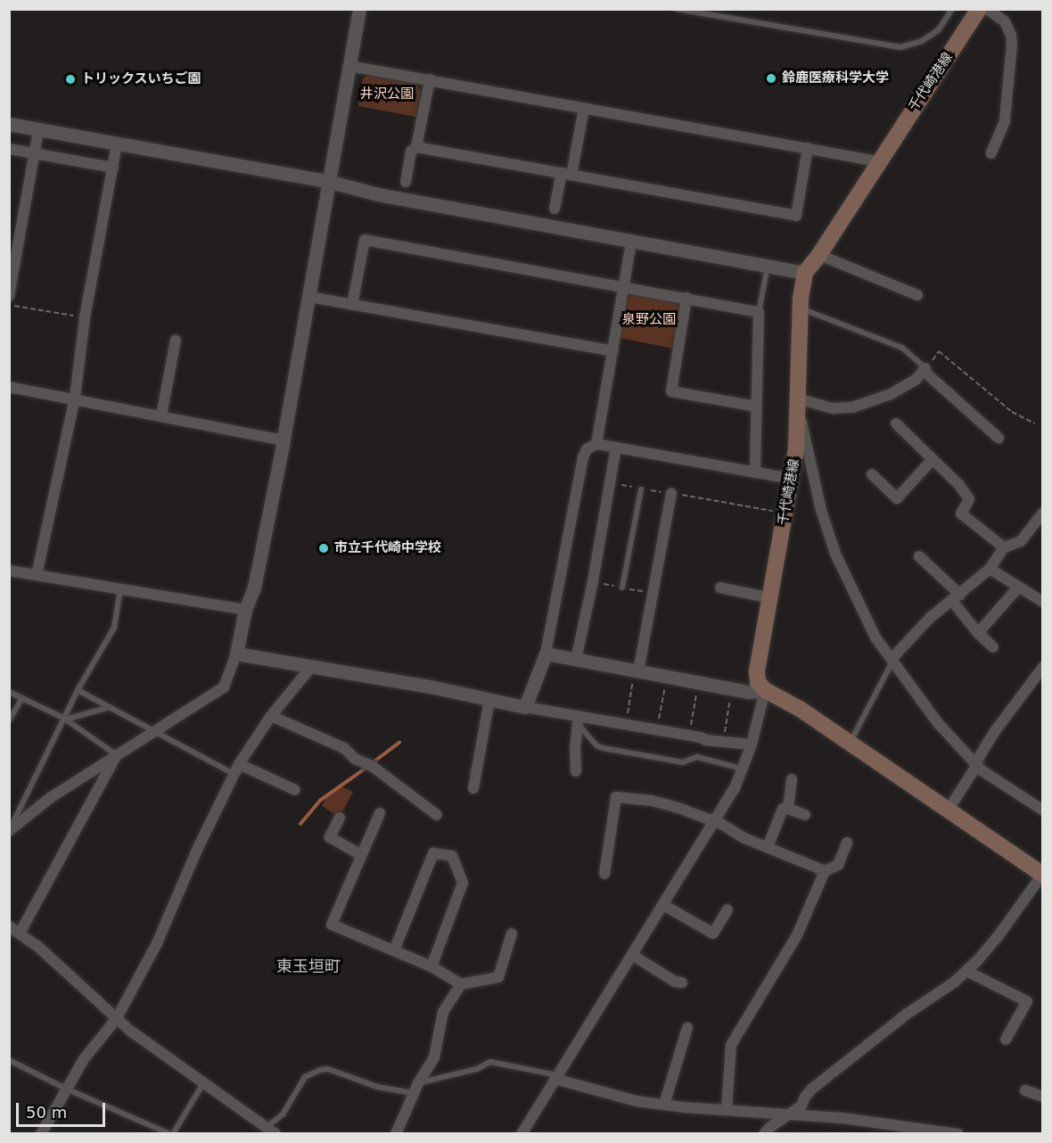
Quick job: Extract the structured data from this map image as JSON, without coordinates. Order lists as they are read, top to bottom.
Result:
{
  "streets": {
    "main road": ["千代崎港線"]
  },
  "districts": ["東玉垣町"],
  "parks": ["井沢公園", "泉野公園"],
  "places": ["鈴鹿医療科学大学", "トリックスいちご園", "市立千代崎中学校"],
  "scale_bar": "50 m"
}
